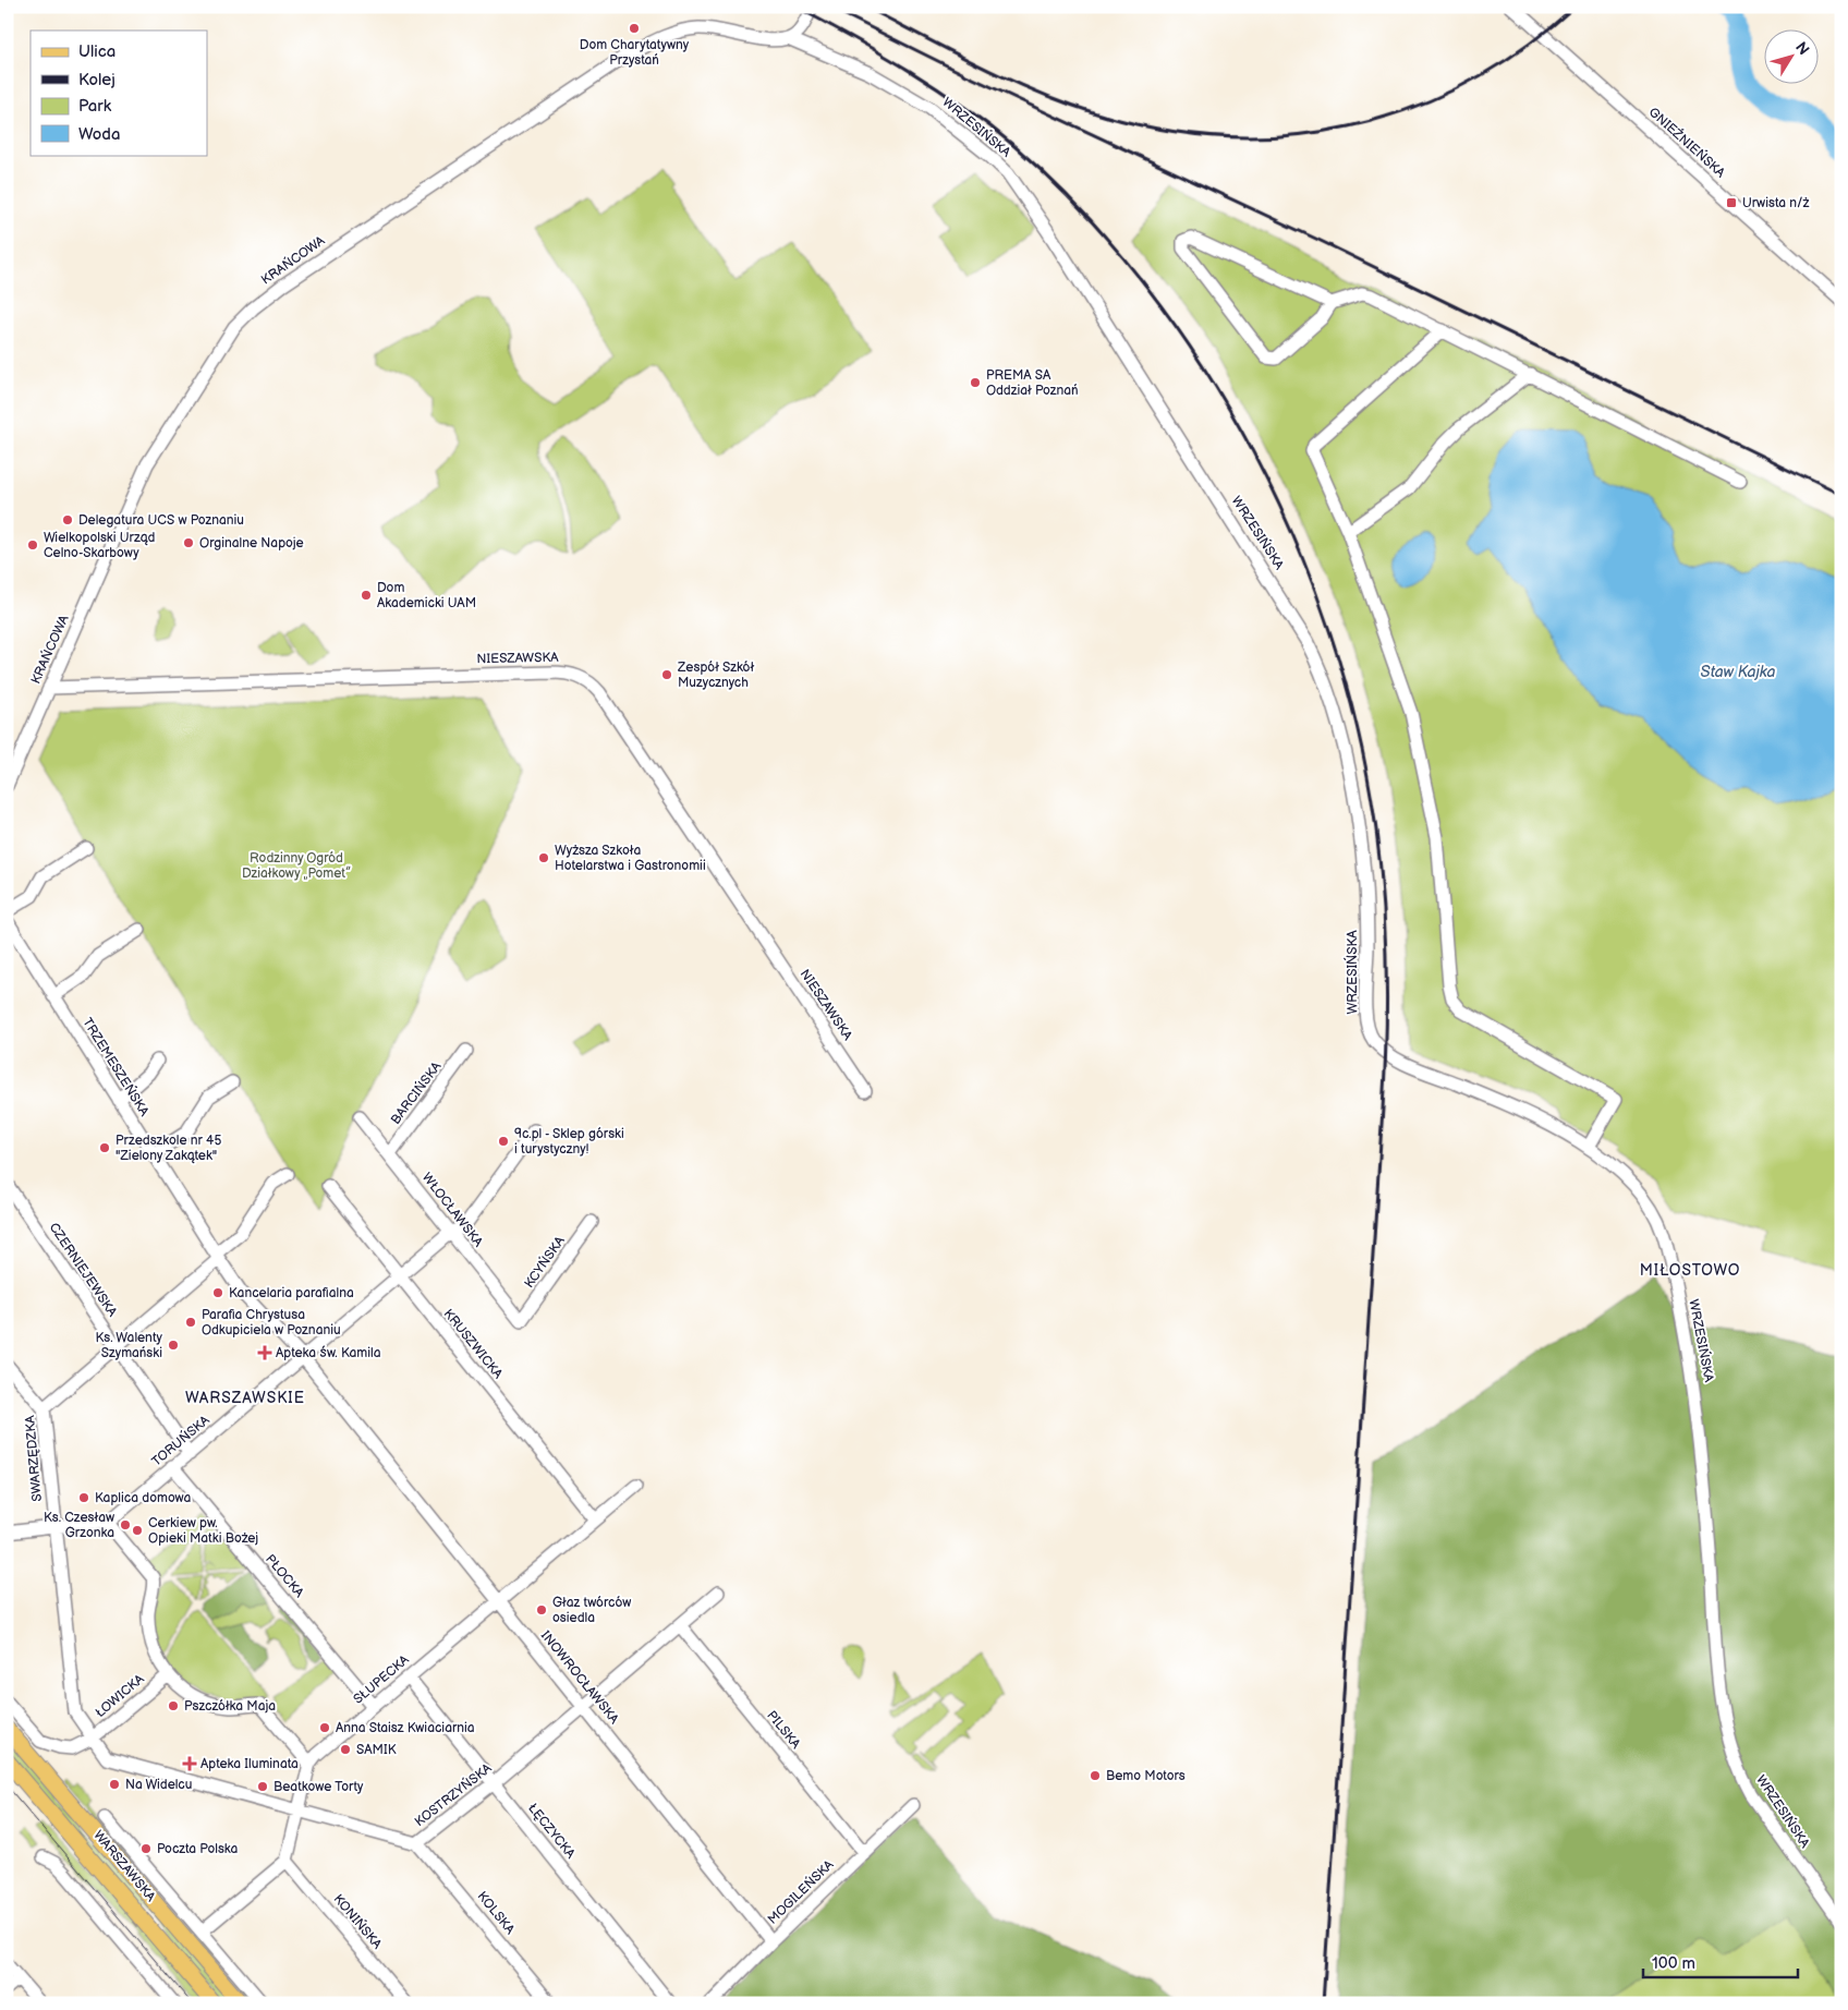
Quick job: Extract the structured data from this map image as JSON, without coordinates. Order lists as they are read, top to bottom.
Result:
{
  "streets": {
    "main road": ["WARSZAWSKA"],
    "street": [
      "WRZESIŃSKA",
      "GNIEŹNIEŃSKA",
      "KRAŃCOWA",
      "NIESZAWSKA",
      "TRZEMESZEŃSKA",
      "BARCIŃSKA",
      "WŁOCŁAWSKA",
      "KCYŃSKA",
      "CZERNIEJEWSKA",
      "KRUSZWICKA",
      "TORUŃSKA",
      "SWARZĘDZKA",
      "PŁOCKA",
      "INOWROCŁAWSKA",
      "SŁUPECKA",
      "ŁOWICKA",
      "PILSKA",
      "KOSTRZYŃSKA",
      "ŁĘCZYCKA",
      "MOGILEŃSKA",
      "KOLSKA",
      "KONIŃSKA"
    ]
  },
  "crossings": [
    ["WRZESIŃSKA", "KRAŃCOWA"],
    ["KRAŃCOWA", "NIESZAWSKA"],
    ["TRZEMESZEŃSKA", "TORUŃSKA"],
    ["TRZEMESZEŃSKA", "SWARZĘDZKA"],
    ["TRZEMESZEŃSKA", "INOWROCŁAWSKA"],
    ["BARCIŃSKA", "WŁOCŁAWSKA"],
    ["WŁOCŁAWSKA", "KCYŃSKA"],
    ["WŁOCŁAWSKA", "TORUŃSKA"],
    ["CZERNIEJEWSKA", "TORUŃSKA"],
    ["CZERNIEJEWSKA", "SWARZĘDZKA"],
    ["KRUSZWICKA", "TORUŃSKA"],
    ["KRUSZWICKA", "SŁUPECKA"],
    ["TORUŃSKA", "PŁOCKA"],
    ["TORUŃSKA", "INOWROCŁAWSKA"],
    ["SWARZĘDZKA", "ŁOWICKA"],
    ["SWARZĘDZKA", "KOSTRZYŃSKA"],
    ["PŁOCKA", "SŁUPECKA"],
    ["INOWROCŁAWSKA", "SŁUPECKA"],
    ["INOWROCŁAWSKA", "KOSTRZYŃSKA"],
    ["INOWROCŁAWSKA", "MOGILEŃSKA"],
    ["SŁUPECKA", "ŁĘCZYCKA"],
    ["PILSKA", "KOSTRZYŃSKA"],
    ["PILSKA", "MOGILEŃSKA"],
    ["KOSTRZYŃSKA", "ŁĘCZYCKA"],
    ["KOSTRZYŃSKA", "KOLSKA"]
  ],
  "districts": ["MIŁOSTOWO", "WARSZAWSKIE"],
  "water": ["Staw Kajka"],
  "parks": ["Rodzinny Ogród Działkowy „Pomet”"],
  "places": {
    "other": [
      "Dom Charytatywny Przystań",
      "PREMA SA Oddział Poznań",
      "Delegatura UCS w Poznaniu",
      "Orginalne Napoje",
      "Wielkopolski Urząd Celno-Skarbowy",
      "Dom Akademicki UAM",
      "Zespół Szkół Muzycznych",
      "Wyższa Szkoła Hotelarstwa i Gastronomii",
      "9c.pl - Sklep górski i turystyczny!",
      "Przedszkole nr 45 \"Zielony Zakątek\"",
      "Kancelaria parafialna",
      "Parafia Chrystusa Odkupiciela w Poznaniu",
      "Ks. Walenty Szymański",
      "Kaplica domowa",
      "Ks. Czesław Grzonka",
      "Cerkiew pw. Opieki Matki Bożej",
      "Głaz twórców osiedla",
      "Pszczółka Maja",
      "Anna Staisz Kwiaciarnia",
      "SAMIK",
      "Bemo Motors",
      "Na Widelcu",
      "Beatkowe Torty",
      "Poczta Polska"
    ],
    "transit": ["Urwista n/ż"],
    "health": ["Apteka św. Kamila", "Apteka Iluminata"]
  },
  "legend": [
    "Ulica",
    "Kolej",
    "Park",
    "Woda"
  ],
  "scale_bar": "100 m",
  "north": "top right"
}
